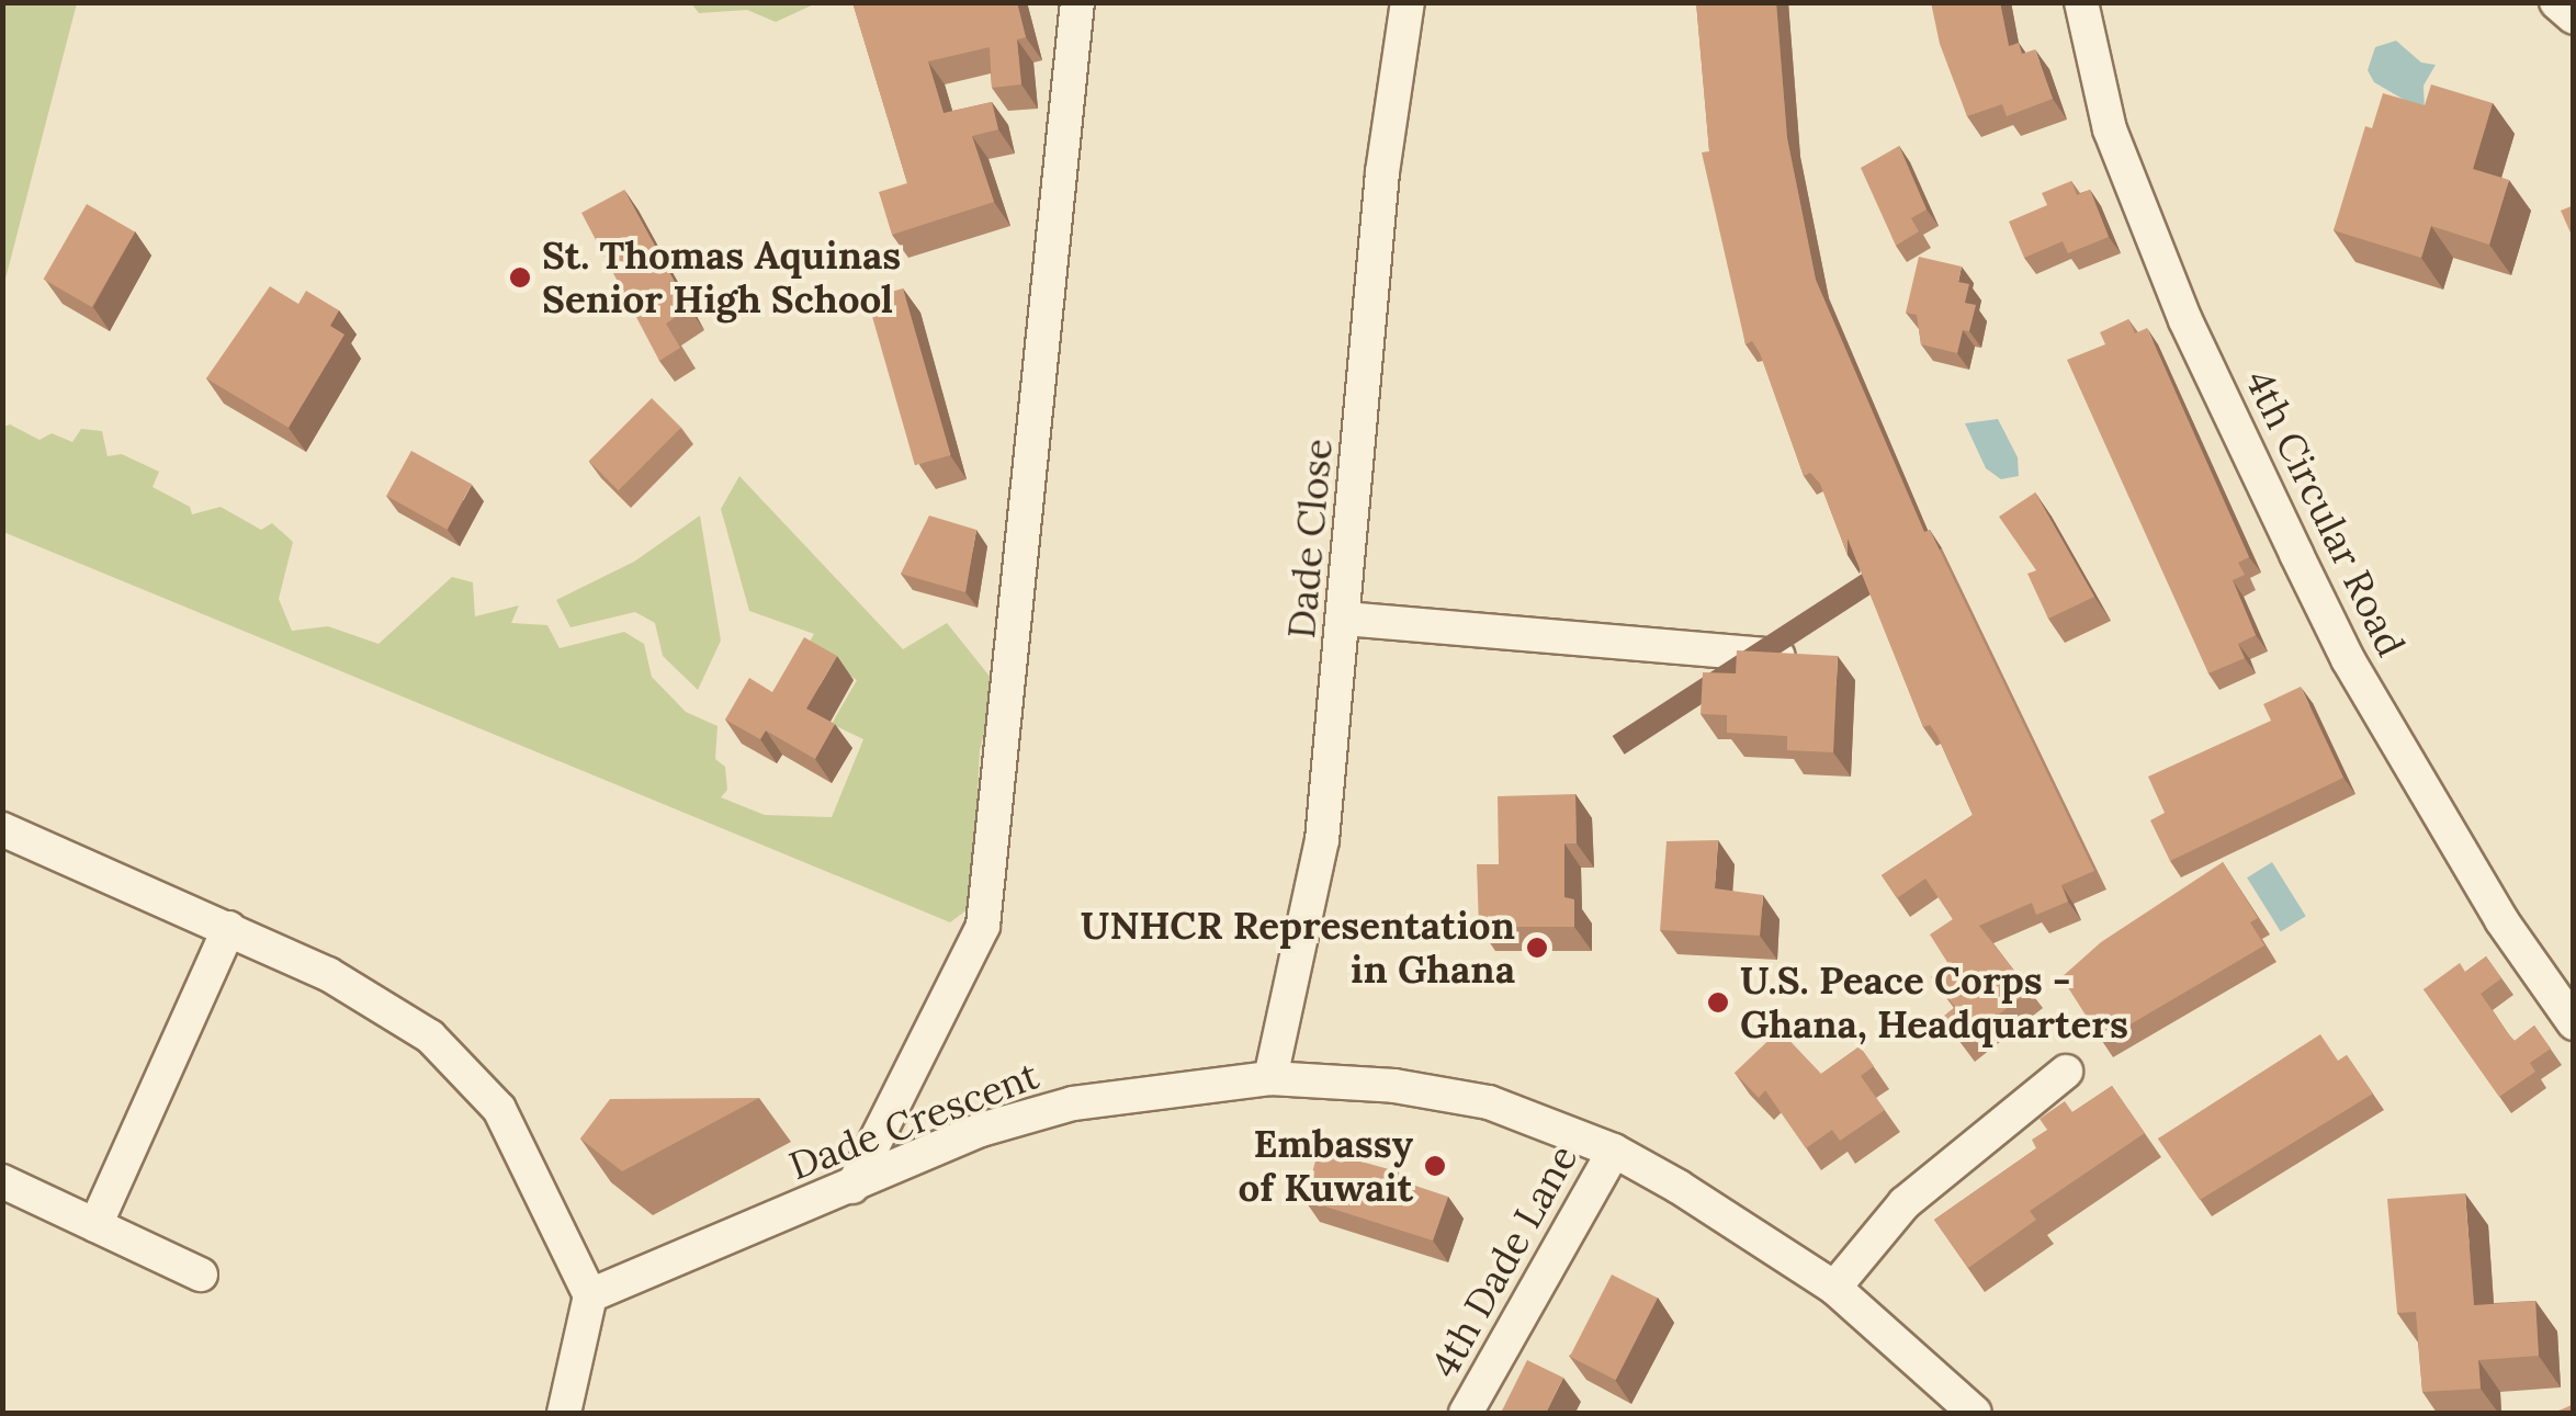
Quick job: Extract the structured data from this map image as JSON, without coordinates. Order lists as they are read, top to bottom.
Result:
{
  "streets": {
    "street": [
      "4th Circular Road",
      "Dade Close",
      "Dade Crescent",
      "4th Dade Lane"
    ]
  },
  "crossings": [
    ["Dade Close", "Dade Crescent"],
    ["Dade Crescent", "4th Dade Lane"]
  ],
  "places": [
    "St. Thomas Aquinas Senior High School",
    "UNHCR Representation in Ghana",
    "U.S. Peace Corps - Ghana, Headquarters",
    "Embassy of Kuwait"
  ]
}
